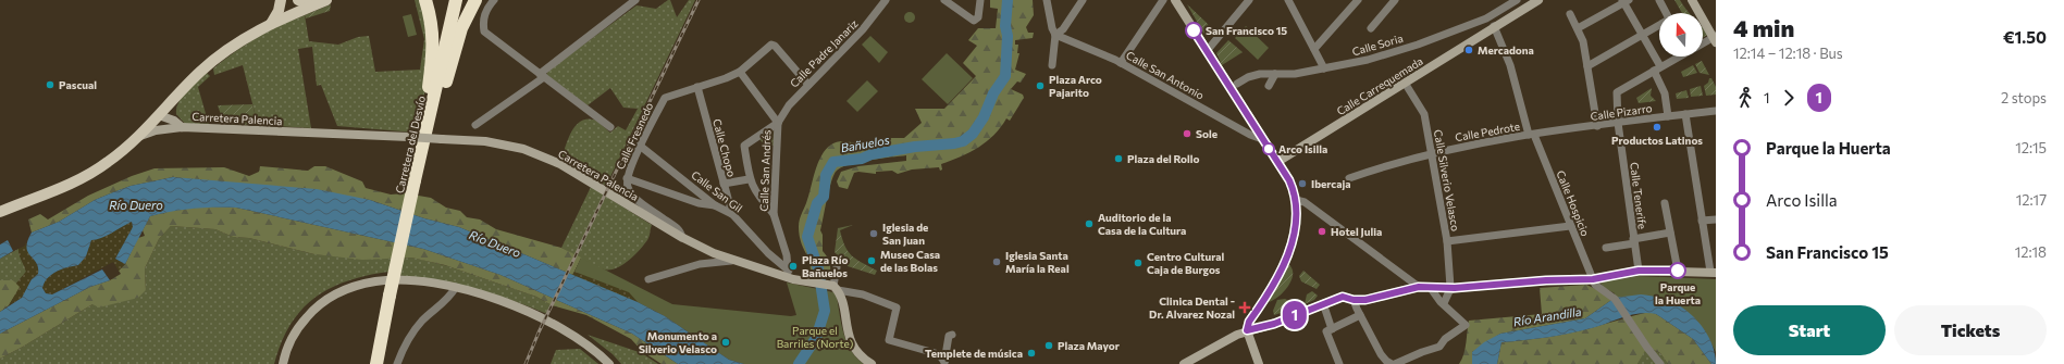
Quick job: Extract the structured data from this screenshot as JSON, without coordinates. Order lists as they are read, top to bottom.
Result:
{
  "streets": {
    "highway": ["Carretera del Desvío"],
    "street": [
      "Calle Soria",
      "Calle Padre Janariz",
      "Calle San Antonio",
      "Calle Carrequemada",
      "Calle Pizarro",
      "Carretera Palencia",
      "Calle Pedrote",
      "Calle Fresnedo",
      "Calle Chopo",
      "Calle San Andrés",
      "Calle Silverio Velasco",
      "Calle San Gil",
      "Calle Tenerife",
      "Calle Hospicio"
    ]
  },
  "crossings": [
    ["Calle Padre Janariz", "Calle San Andrés"],
    ["Calle Carrequemada", "Calle Silverio Velasco"],
    ["Calle Carrequemada", "Calle Hospicio"],
    ["Calle Pizarro", "Calle Pedrote"],
    ["Calle Pizarro", "Calle Tenerife"],
    ["Calle Pizarro", "Calle Hospicio"],
    ["Carretera Palencia", "Calle Fresnedo"],
    ["Carretera Palencia", "Calle San Gil"],
    ["Calle Pedrote", "Calle Silverio Velasco"],
    ["Calle Pedrote", "Calle Hospicio"],
    ["Calle Fresnedo", "Calle Chopo"],
    ["Calle Fresnedo", "Calle San Gil"],
    ["Calle Chopo", "Calle San Gil"],
    ["Calle San Andrés", "Calle San Gil"]
  ],
  "water": ["Bañuelos", "Río Duero", "Río Arandilla"],
  "parks": ["Parque el Barriles (Norte)"],
  "places": {
    "other": [
      "San Francisco 15",
      "Mercadona",
      "Pascual",
      "Plaza Arco Pajarito",
      "Productos Latinos",
      "Sole",
      "Arco Isilla",
      "Plaza del Rollo",
      "Ibercaja",
      "Auditorio de la Casa de la Cultura",
      "Hotel Julia",
      "Iglesia de San Juan",
      "Museo Casa de las Bolas",
      "Iglesia Santa María la Real",
      "Centro Cultural Caja de Burgos",
      "Plaza Río Bañuelos",
      "Parque la Huerta",
      "Monumento a Silverio Velasco",
      "Plaza Mayor",
      "Templete de música"
    ],
    "health": ["Clinica Dental - Dr. Alvarez Nozal"]
  },
  "lines": ["bus line 1"],
  "north": "top",
  "page": {
    "on_map": "1",
    "heading": ["4 min", "12:14 – 12:18 · Bus", "€1.50"],
    "legs": ["1", "1", "2 stops"],
    "list": [
      {
        "name": "Parque la Huerta",
        "value": "12:15"
      },
      {
        "name": "Arco Isilla",
        "value": "12:17"
      },
      {
        "name": "San Francisco 15",
        "value": "12:18"
      }
    ],
    "buttons": ["Start", "Tickets"]
  }
}
